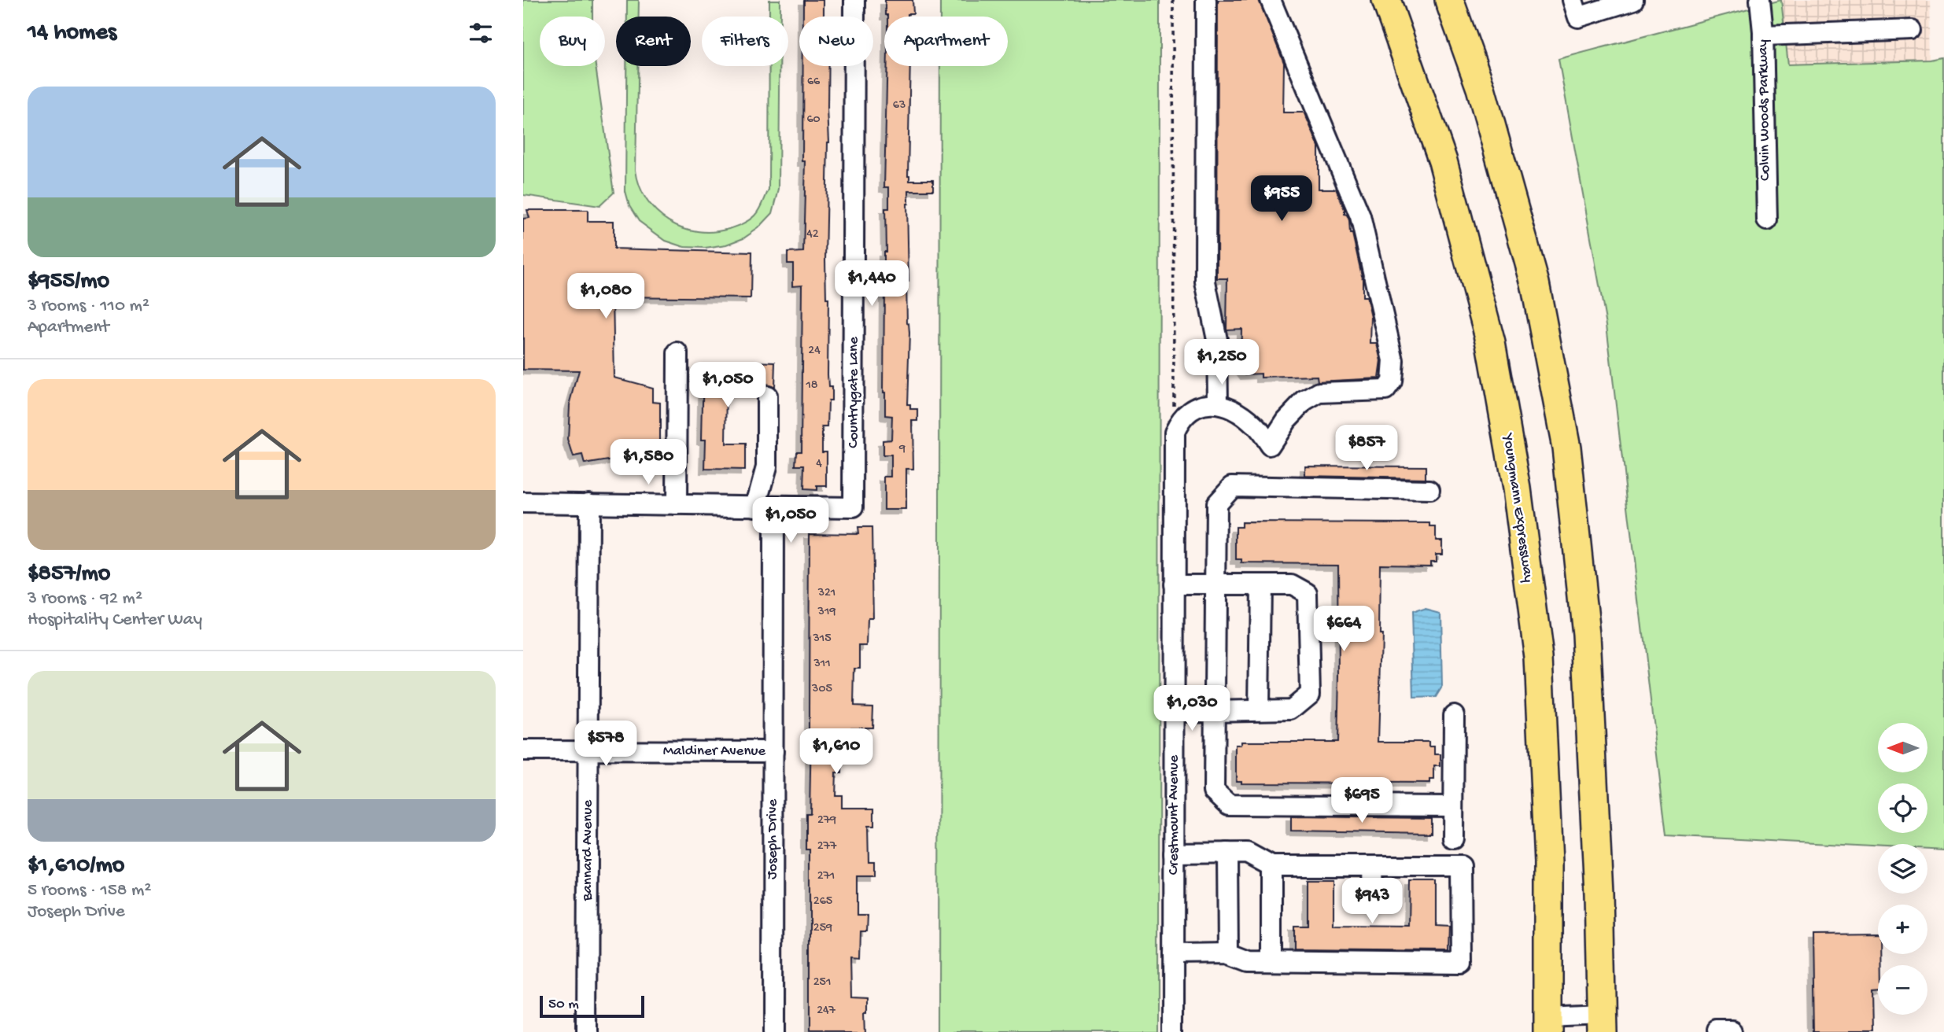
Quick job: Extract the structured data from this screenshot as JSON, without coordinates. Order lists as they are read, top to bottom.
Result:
{
  "streets": {
    "highway": ["Youngmann Expressway"],
    "street": [
      "Colvin Woods Parkway",
      "Countrygate Lane",
      "Maldiner Avenue",
      "Crestmount Avenue",
      "Joseph Drive",
      "Bannard Avenue"
    ]
  },
  "crossings": [
    ["Countrygate Lane", "Joseph Drive"],
    ["Maldiner Avenue", "Joseph Drive"],
    ["Maldiner Avenue", "Bannard Avenue"]
  ],
  "house_numbers": [
    "66",
    "63",
    "60",
    "42",
    "24",
    "18",
    "9",
    "4",
    "321",
    "319",
    "315",
    "311",
    "305",
    "279",
    "277",
    "271",
    "265",
    "259",
    "251",
    "247"
  ],
  "scale_bar": "50 m",
  "north": "left",
  "page": {
    "heading": "14 homes",
    "chip": [
      "Buy",
      "Rent",
      "Filters",
      "New",
      "Apartment"
    ],
    "list": [
      {
        "name": "$955/mo",
        "note": "3 rooms · 110 m² · Apartment"
      },
      {
        "name": "$857/mo",
        "note": "3 rooms · 92 m² · Hospitality Center Way"
      },
      {
        "name": "$1,610/mo",
        "note": "5 rooms · 158 m² · Joseph Drive"
      }
    ],
    "price": [
      "$955",
      "$1,440",
      "$1,080",
      "$1,250",
      "$1,050",
      "$857",
      "$1,580",
      "$1,050",
      "$664",
      "$1,030",
      "$578",
      "$1,610",
      "$695",
      "$943"
    ],
    "map_buttons": ["+", "−"],
    "scale": "50 m"
  }
}
